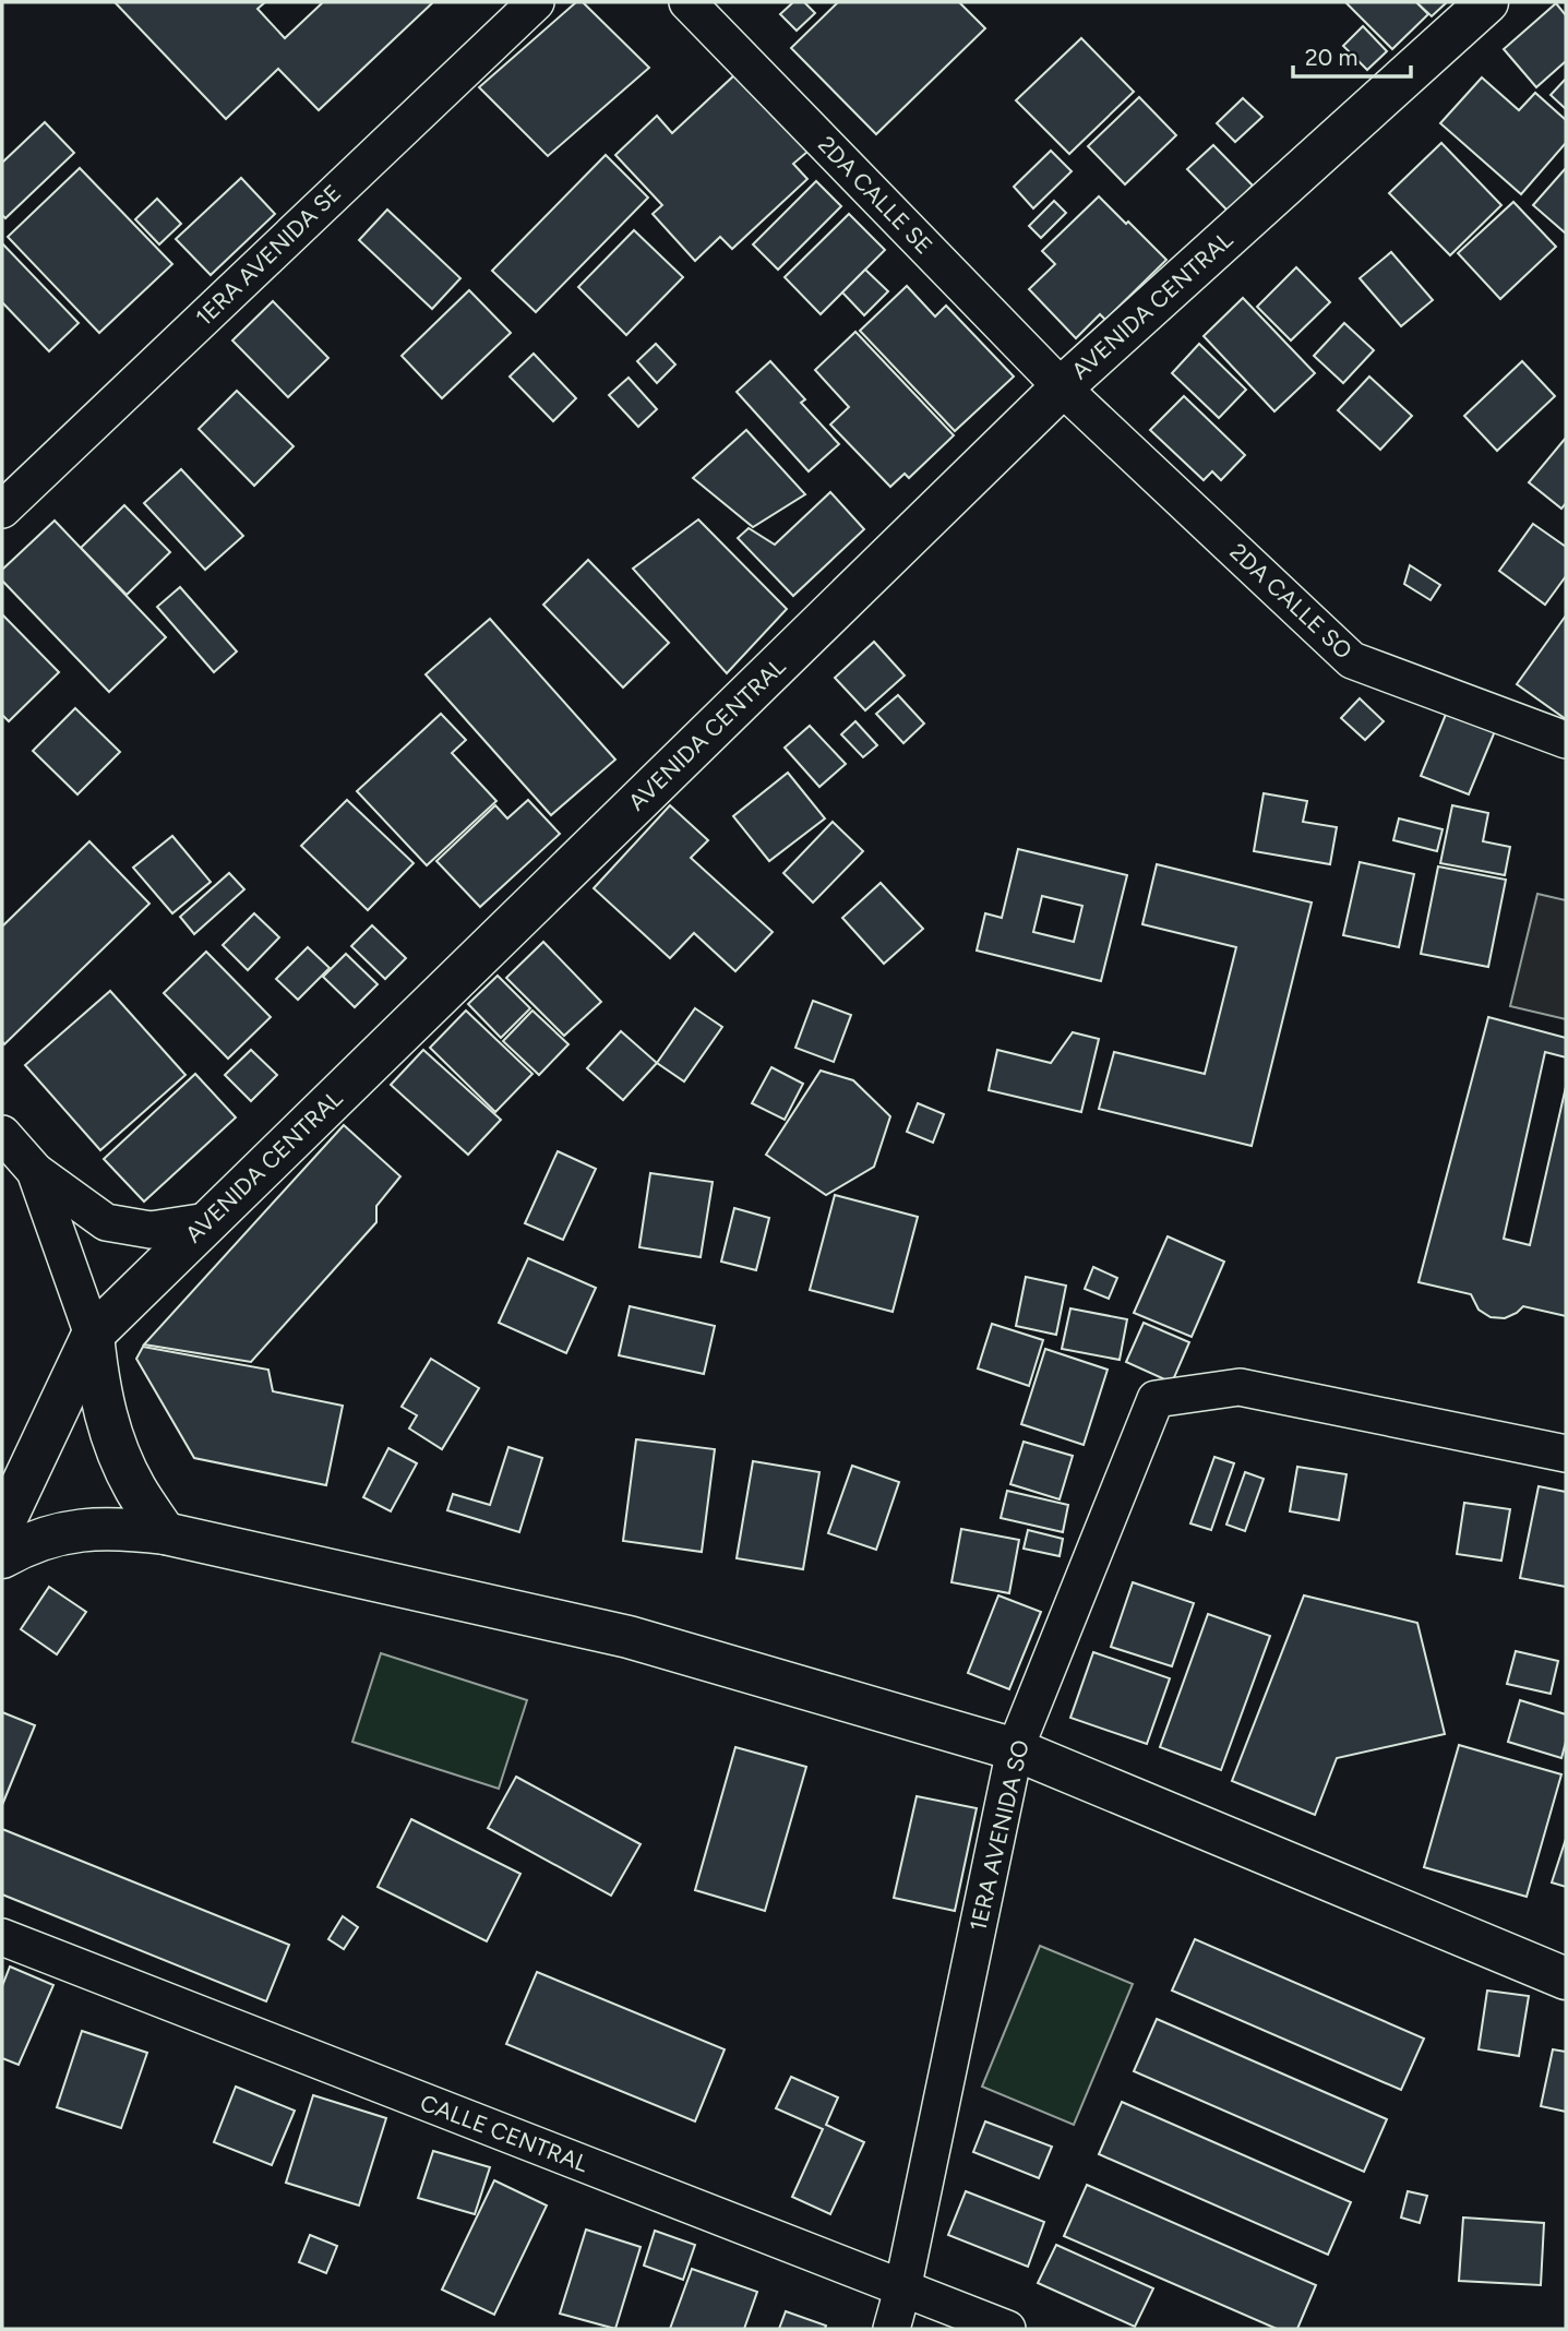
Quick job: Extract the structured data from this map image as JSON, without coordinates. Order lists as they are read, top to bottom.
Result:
{
  "streets": {
    "street": [
      "2DA CALLE SE",
      "1ERA AVENIDA SE",
      "AVENIDA CENTRAL",
      "2DA CALLE SO",
      "1ERA AVENIDA SO",
      "CALLE CENTRAL"
    ]
  },
  "crossings": [
    ["2DA CALLE SE", "AVENIDA CENTRAL"],
    ["2DA CALLE SE", "2DA CALLE SO"],
    ["AVENIDA CENTRAL", "2DA CALLE SO"],
    ["1ERA AVENIDA SO", "CALLE CENTRAL"]
  ],
  "scale_bar": "20 m"
}
